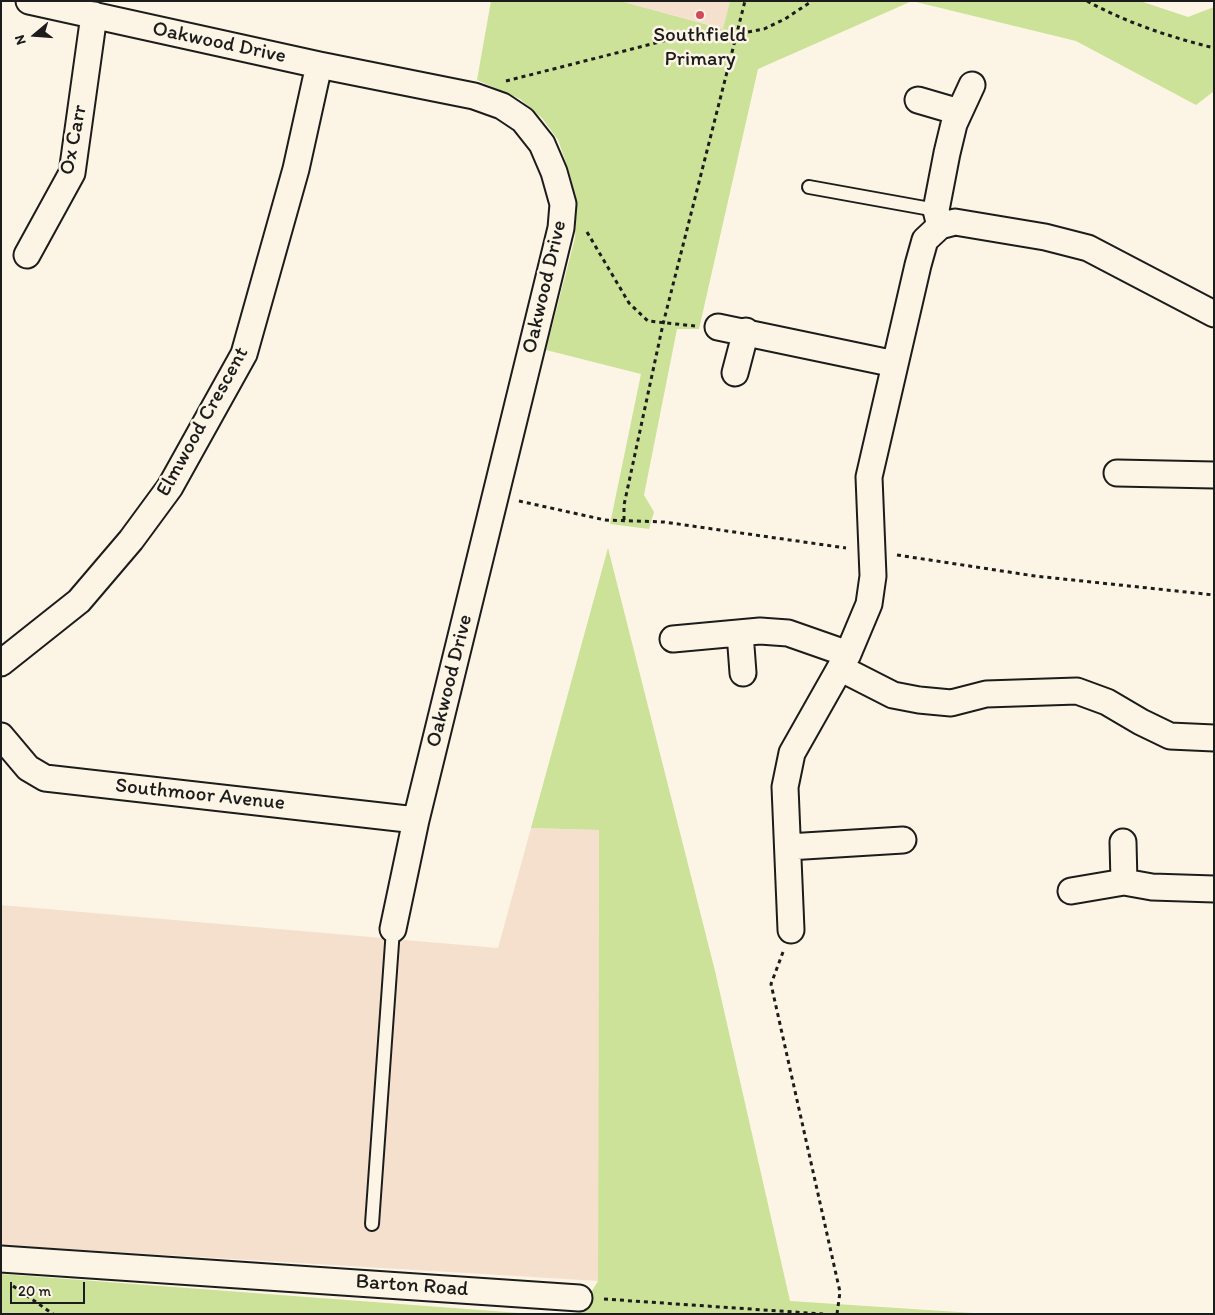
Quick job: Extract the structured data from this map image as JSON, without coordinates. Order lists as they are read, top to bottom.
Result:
{
  "streets": {
    "street": [
      "Oakwood Drive",
      "Ox Carr",
      "Elmwood Crescent",
      "Southmoor Avenue",
      "Barton Road"
    ]
  },
  "crossings": [
    ["Oakwood Drive", "Ox Carr"],
    ["Oakwood Drive", "Elmwood Crescent"],
    ["Oakwood Drive", "Southmoor Avenue"]
  ],
  "places": ["Southfield Primary"],
  "scale_bar": "20 m",
  "north": "left"
}
